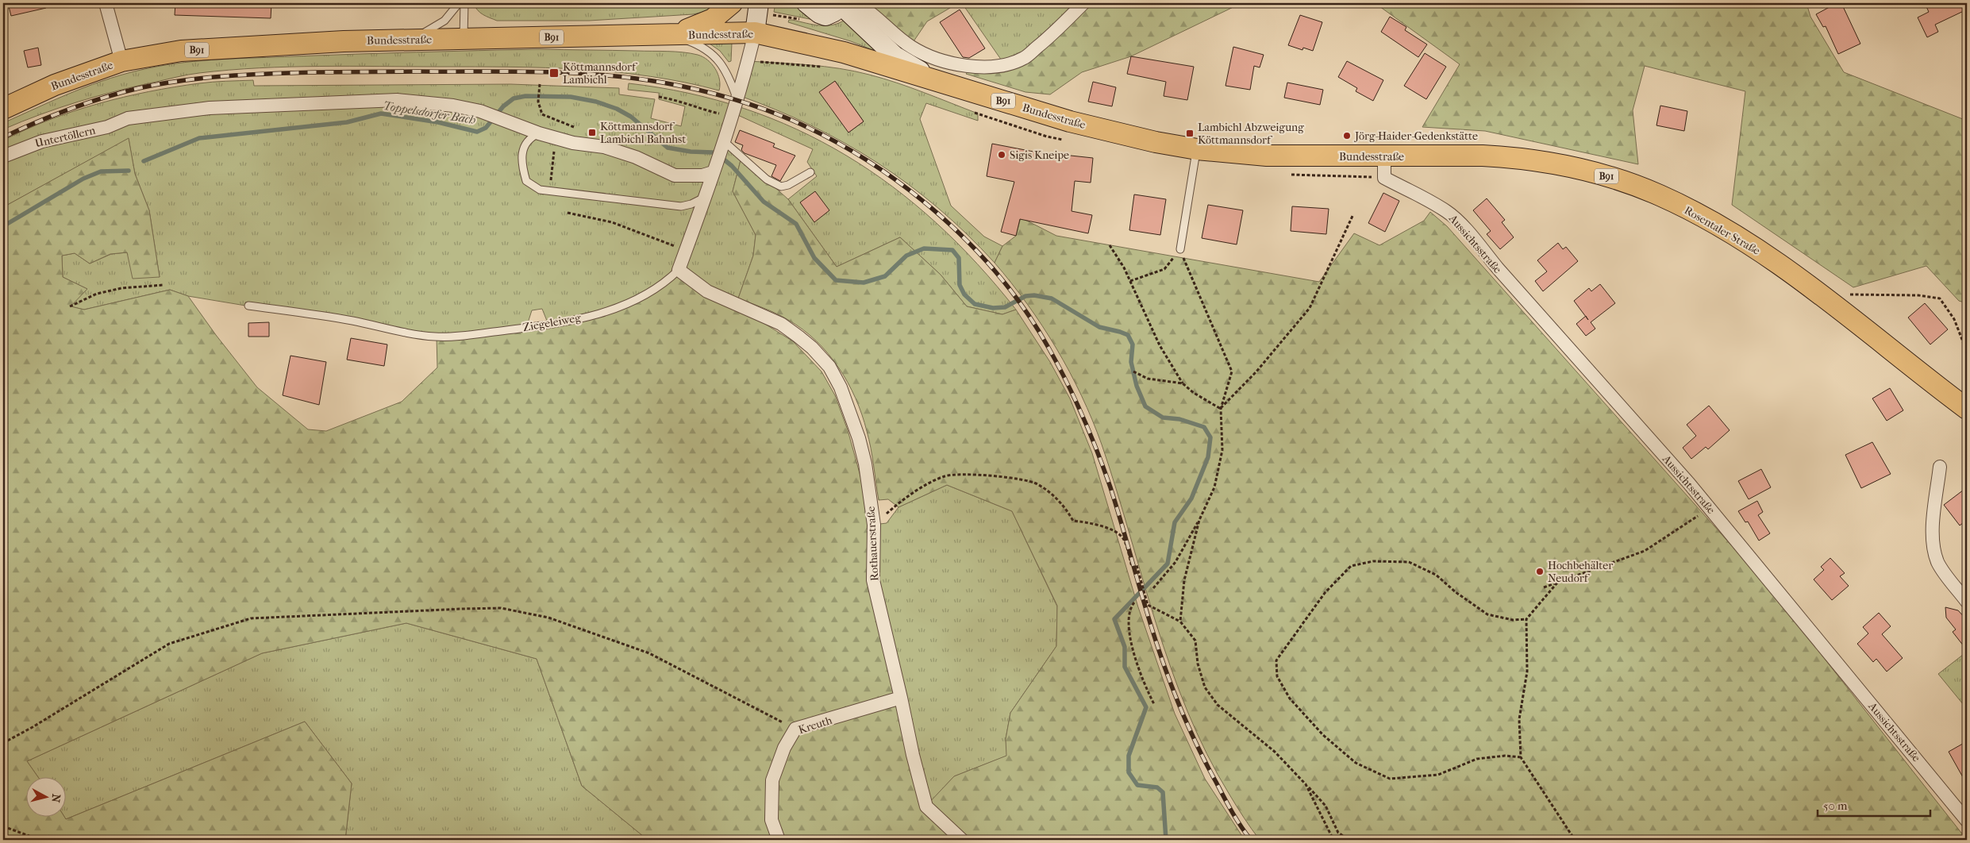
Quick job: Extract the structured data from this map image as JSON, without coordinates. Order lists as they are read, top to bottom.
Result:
{
  "streets": {
    "main road": ["Bundesstraße", "B91", "Rosentaler Straße"],
    "street": [
      "Untertöllern",
      "Aussichtsstraße",
      "Ziegeleiweg",
      "Rothauerstraße",
      "Kreuth"
    ]
  },
  "crossings": [
    ["Bundesstraße", "Rosentaler Straße"],
    ["Bundesstraße", "Aussichtsstraße"],
    ["Bundesstraße", "Ziegeleiweg"],
    ["Untertöllern", "Ziegeleiweg"],
    ["Ziegeleiweg", "Rothauerstraße"],
    ["Rothauerstraße", "Kreuth"]
  ],
  "water": ["Toppelsdorfer Bach"],
  "places": {
    "transit": ["Köttmannsdorf Lambichl", "Köttmannsdorf Lambichl Bahnhst", "Lambichl Abzweigung Köttmannsdorf"],
    "other": ["Jörg-Haider-Gedenkstätte", "Sigis Kneipe", "Hochbehälter Neudorf"]
  },
  "scale_bar": "50 m",
  "north": "right"
}
